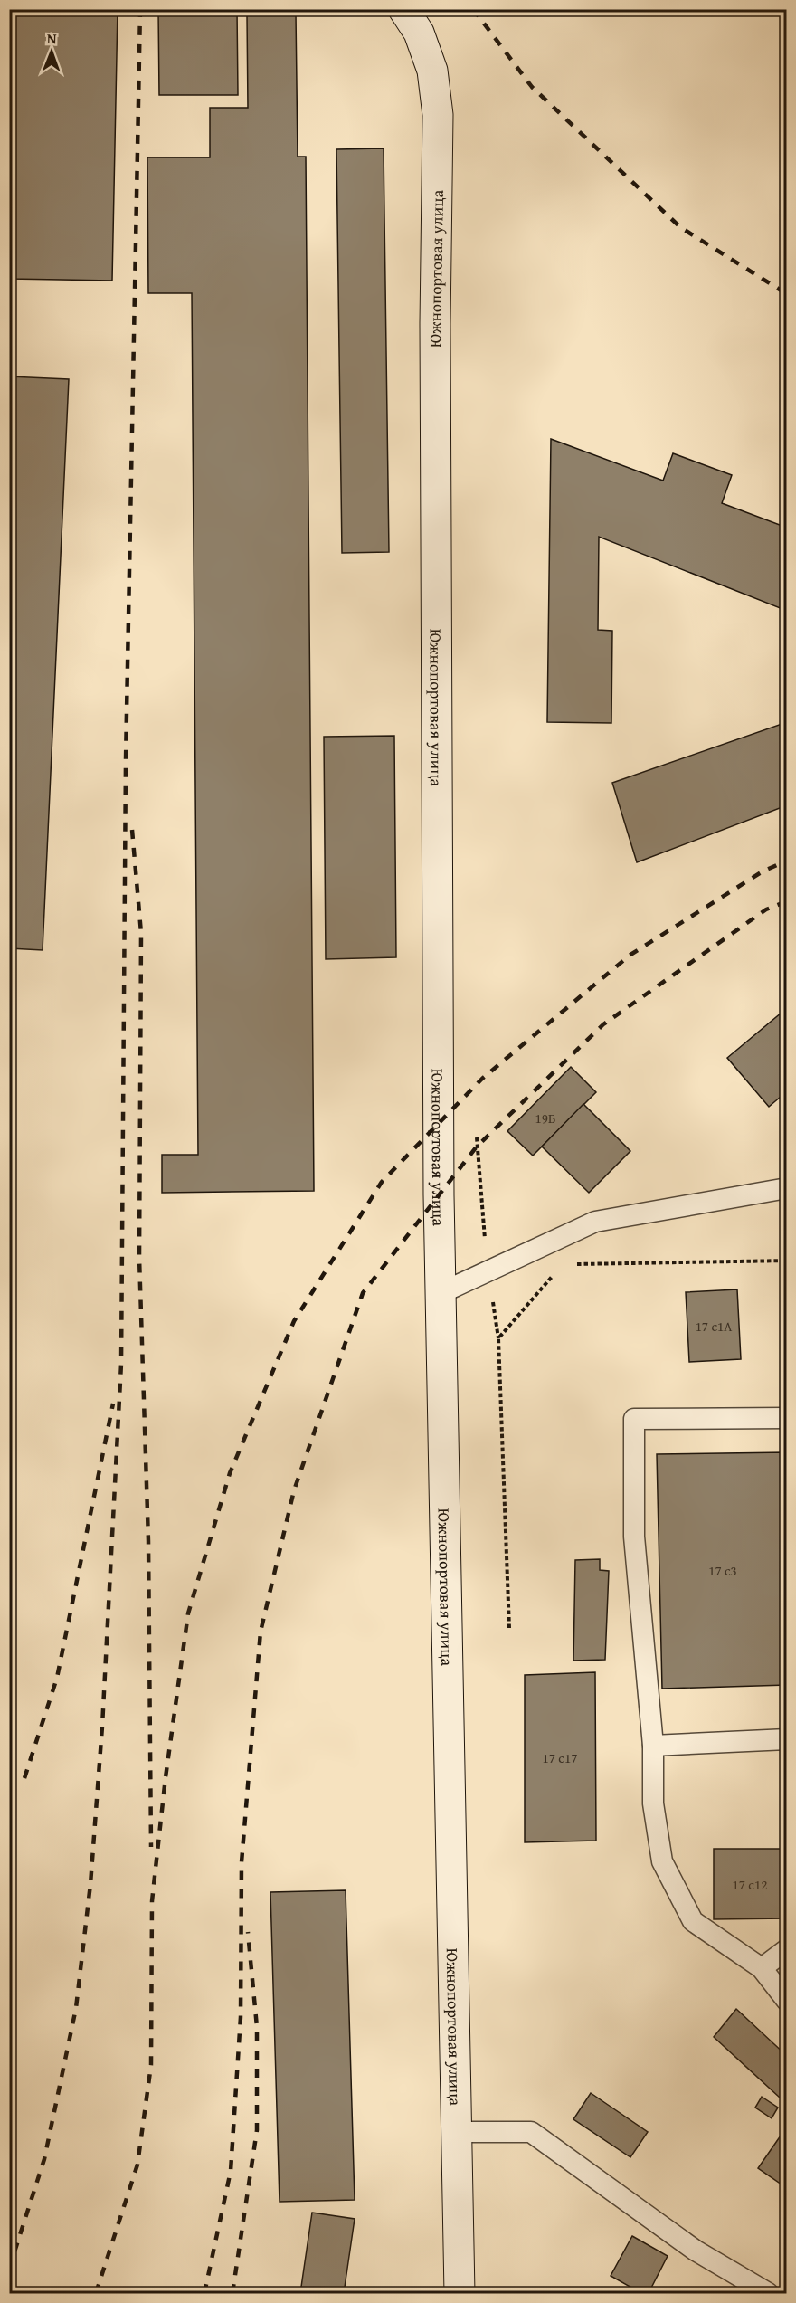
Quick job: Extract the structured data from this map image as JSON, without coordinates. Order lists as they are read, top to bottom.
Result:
{
  "streets": {
    "street": ["Южнопортовая улица"]
  },
  "house_numbers": [
    "19Б",
    "17 с1А",
    "17 с3",
    "17 с17",
    "17 с12"
  ],
  "north": "top"
}
